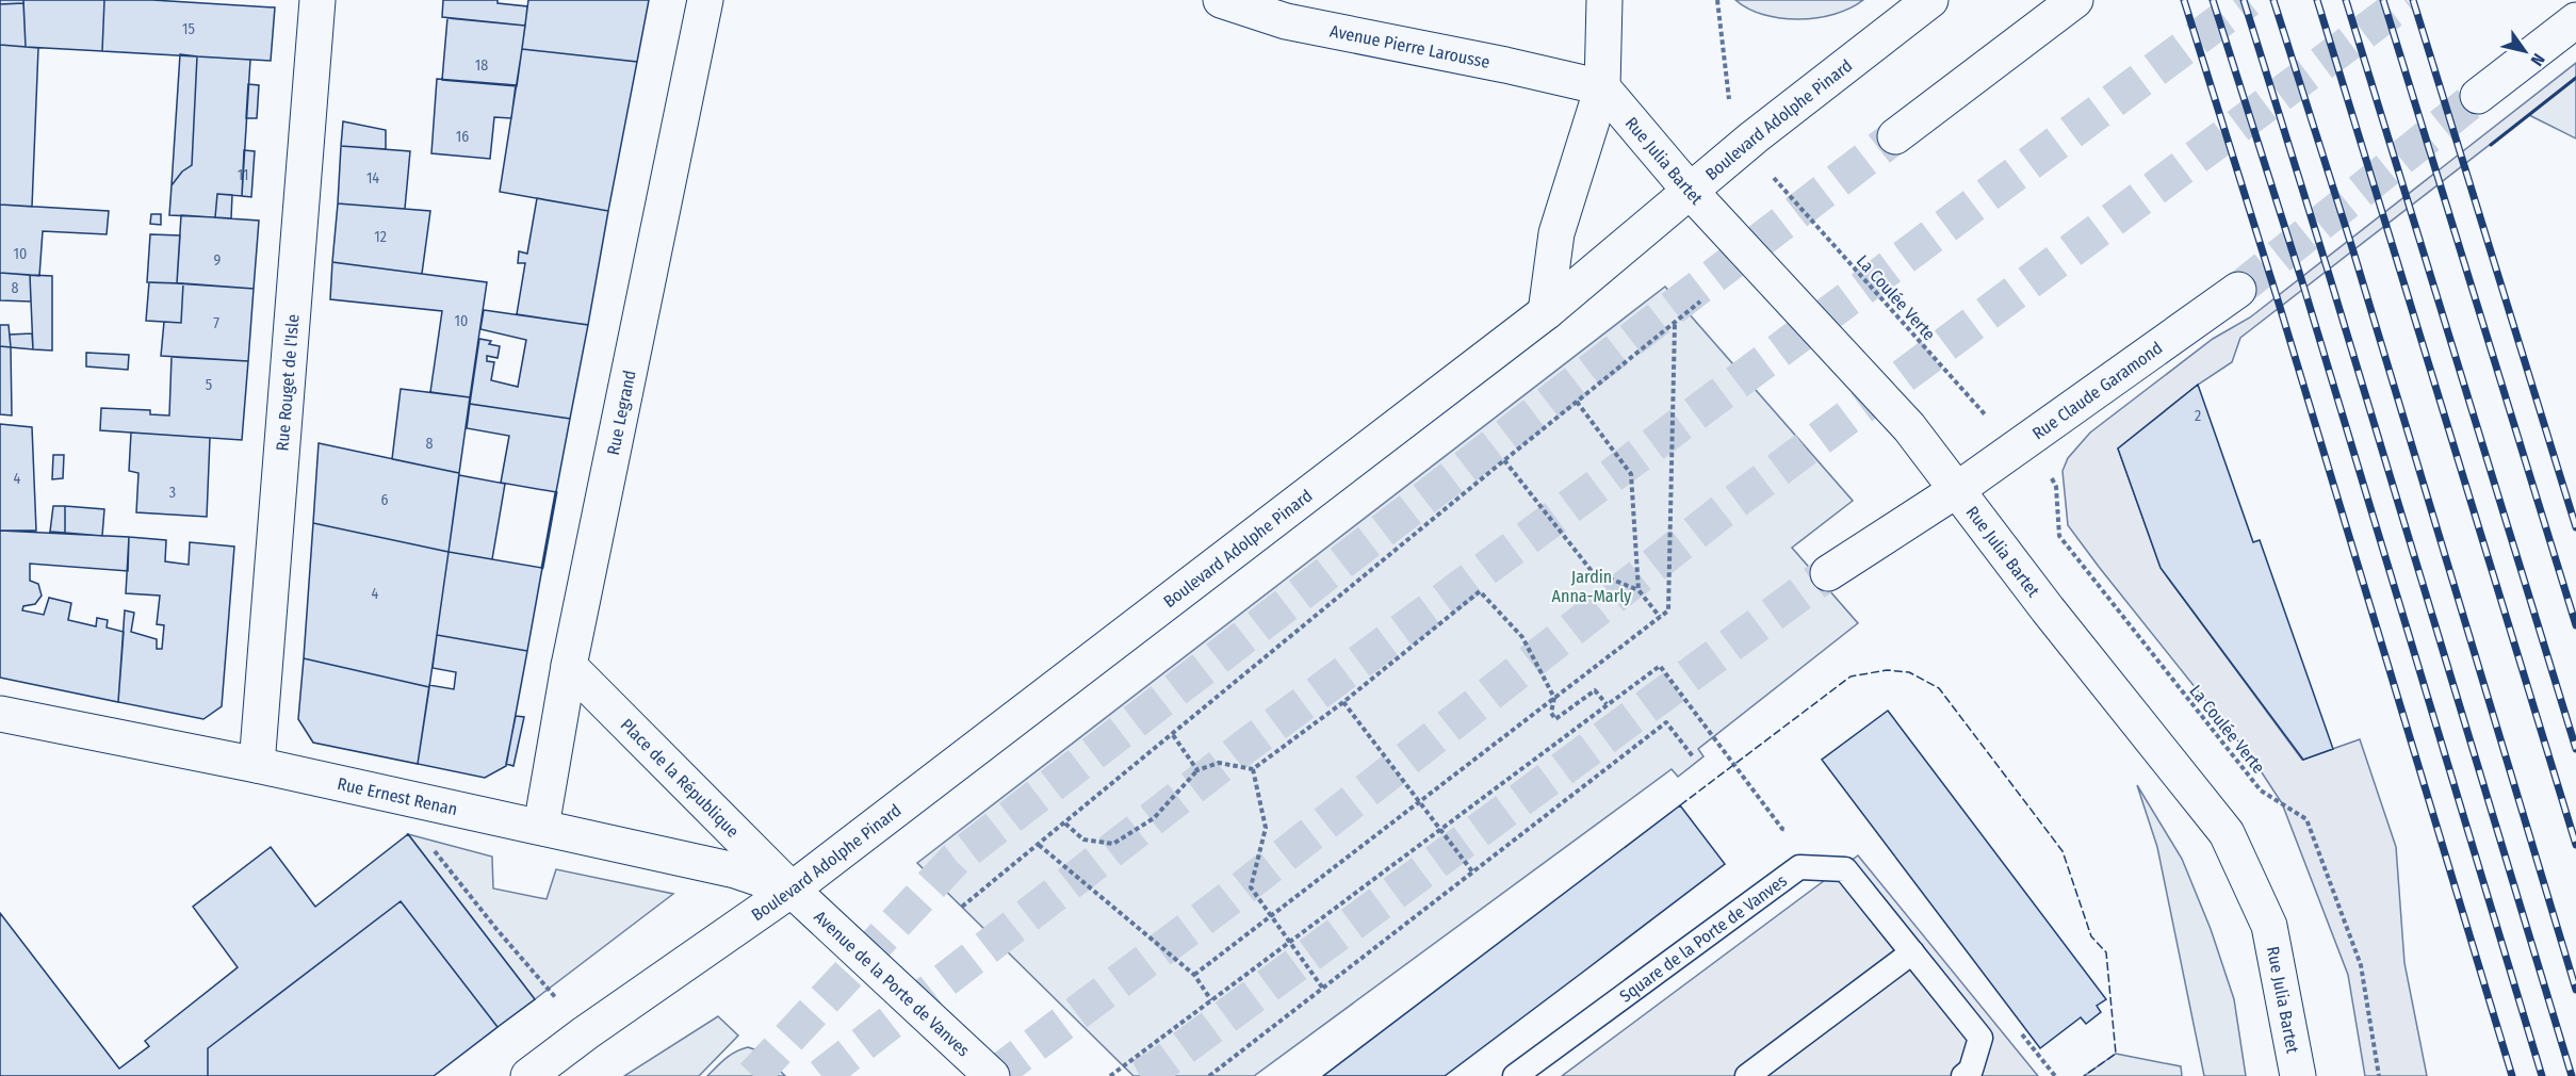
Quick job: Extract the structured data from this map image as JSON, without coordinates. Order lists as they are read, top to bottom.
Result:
{
  "streets": {
    "main road": [
      "Avenue Pierre Larousse",
      "Boulevard Adolphe Pinard",
      "Rue Julia Bartet",
      "Rue Rouget de l'Isle",
      "Rue Claude Garamond",
      "Rue Legrand",
      "Place de la République",
      "Rue Ernest Renan",
      "Avenue de la Porte de Vanves"
    ],
    "lane": ["Square de la Porte de Vanves"],
    "path": ["La Coulée Verte"]
  },
  "crossings": [
    ["Avenue Pierre Larousse", "Rue Julia Bartet"],
    ["Boulevard Adolphe Pinard", "Rue Julia Bartet"],
    ["Boulevard Adolphe Pinard", "Place de la République"],
    ["Boulevard Adolphe Pinard", "Rue Ernest Renan"],
    ["Boulevard Adolphe Pinard", "Avenue de la Porte de Vanves"],
    ["Rue Julia Bartet", "Rue Claude Garamond"],
    ["Rue Rouget de l'Isle", "Rue Ernest Renan"],
    ["Rue Legrand", "Place de la République"],
    ["Rue Legrand", "Rue Ernest Renan"],
    ["Place de la République", "Rue Ernest Renan"],
    ["Place de la République", "Avenue de la Porte de Vanves"],
    ["Rue Ernest Renan", "Avenue de la Porte de Vanves"]
  ],
  "parks": ["Jardin Anna-Marly"],
  "house_numbers": [
    "15",
    "18",
    "16",
    "11",
    "14",
    "12",
    "10",
    "9",
    "8",
    "10",
    "7",
    "5",
    "2",
    "8",
    "4",
    "3",
    "6",
    "4"
  ],
  "north": "bottom right"
}
